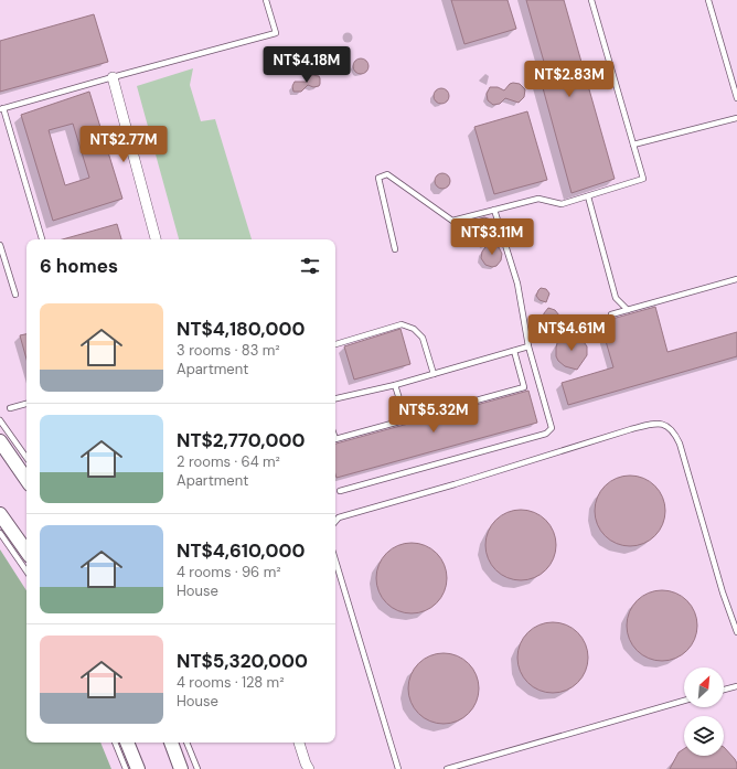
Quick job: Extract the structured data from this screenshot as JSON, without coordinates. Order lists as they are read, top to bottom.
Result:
{
  "north": "top right",
  "page": {
    "price": [
      "NT$4.18M",
      "NT$2.83M",
      "NT$2.77M",
      "NT$3.11M",
      "NT$4.61M",
      "NT$5.32M"
    ],
    "heading": "6 homes",
    "list": [
      {
        "name": "NT$4,180,000",
        "note": "3 rooms · 83 m² · Apartment"
      },
      {
        "name": "NT$2,770,000",
        "note": "2 rooms · 64 m² · Apartment"
      },
      {
        "name": "NT$4,610,000",
        "note": "4 rooms · 96 m² · House"
      },
      {
        "name": "NT$5,320,000",
        "note": "4 rooms · 128 m² · House"
      }
    ]
  }
}
